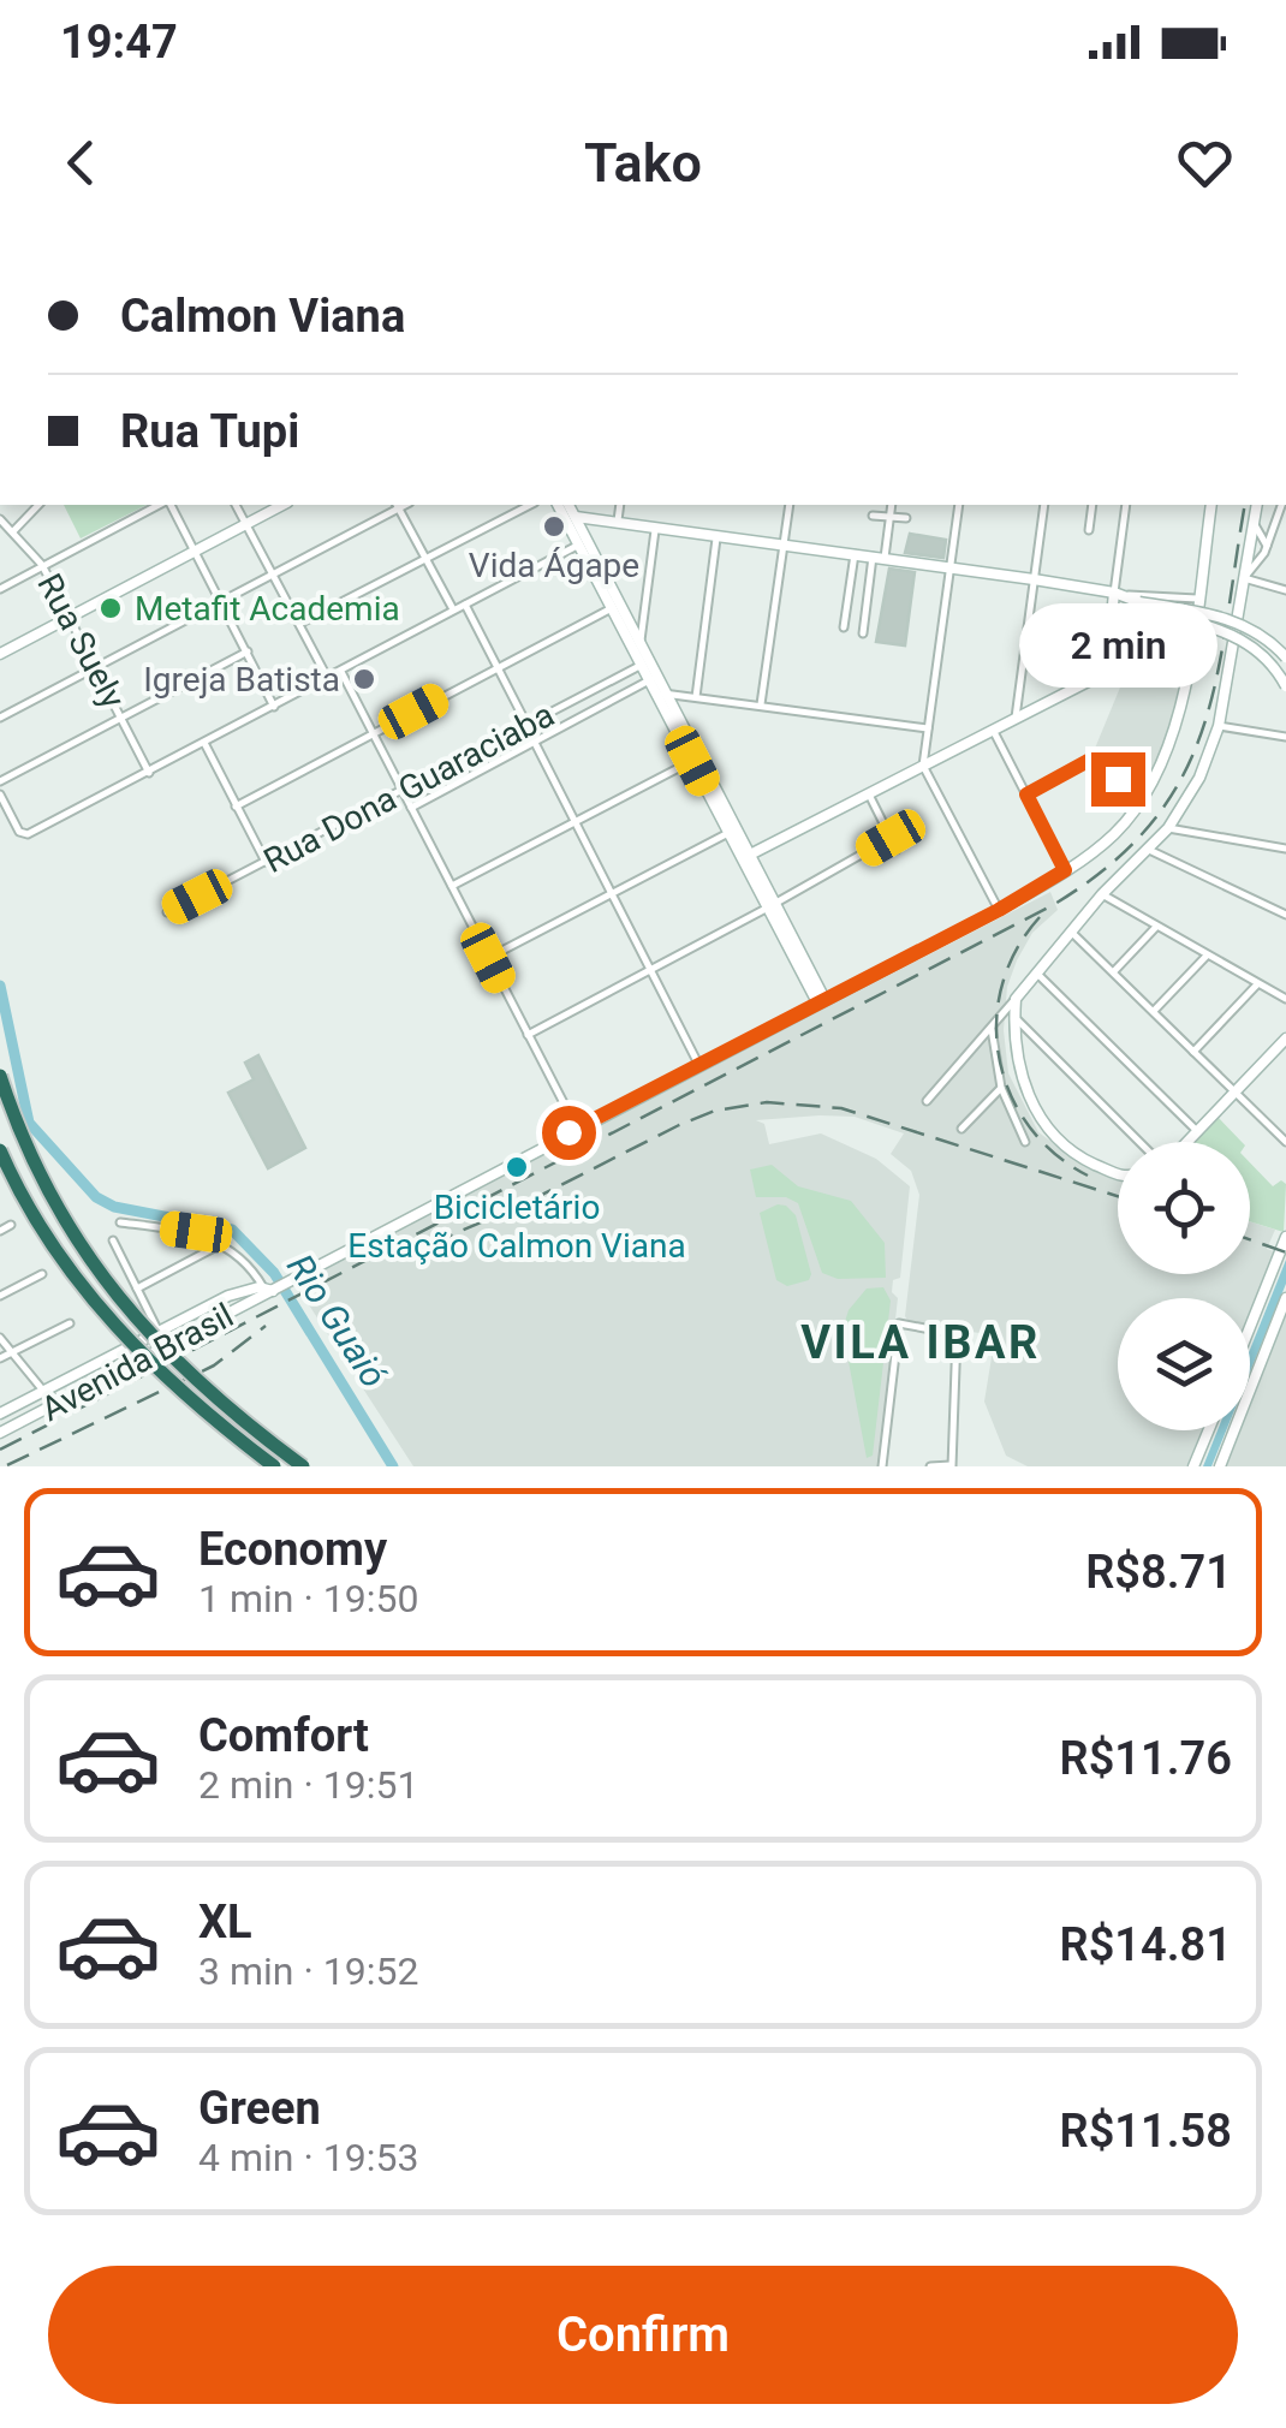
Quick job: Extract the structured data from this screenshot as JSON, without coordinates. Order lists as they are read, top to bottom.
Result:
{
  "streets": {
    "main road": ["Avenida Brasil"],
    "street": ["Rua Suely", "Rua Dona Guaraciaba"]
  },
  "districts": ["VILA IBAR"],
  "water": ["Rio Guaió"],
  "places": [
    "Vida Ágape",
    "Metafit Academia",
    "Igreja Batista",
    "Bicicletário Estação Calmon Viana"
  ],
  "page": {
    "status": "19:47",
    "header": "Tako",
    "banner": ["Calmon Viana", "Rua Tupi"],
    "bubble": "2 min",
    "list": [
      {
        "name": "Economy",
        "note": "1 min · 19:50",
        "value": "R$8.71"
      },
      {
        "name": "Comfort",
        "note": "2 min · 19:51",
        "value": "R$11.76"
      },
      {
        "name": "XL",
        "note": "3 min · 19:52",
        "value": "R$14.81"
      },
      {
        "name": "Green",
        "note": "4 min · 19:53",
        "value": "R$11.58"
      }
    ],
    "buttons": "Confirm"
  }
}
